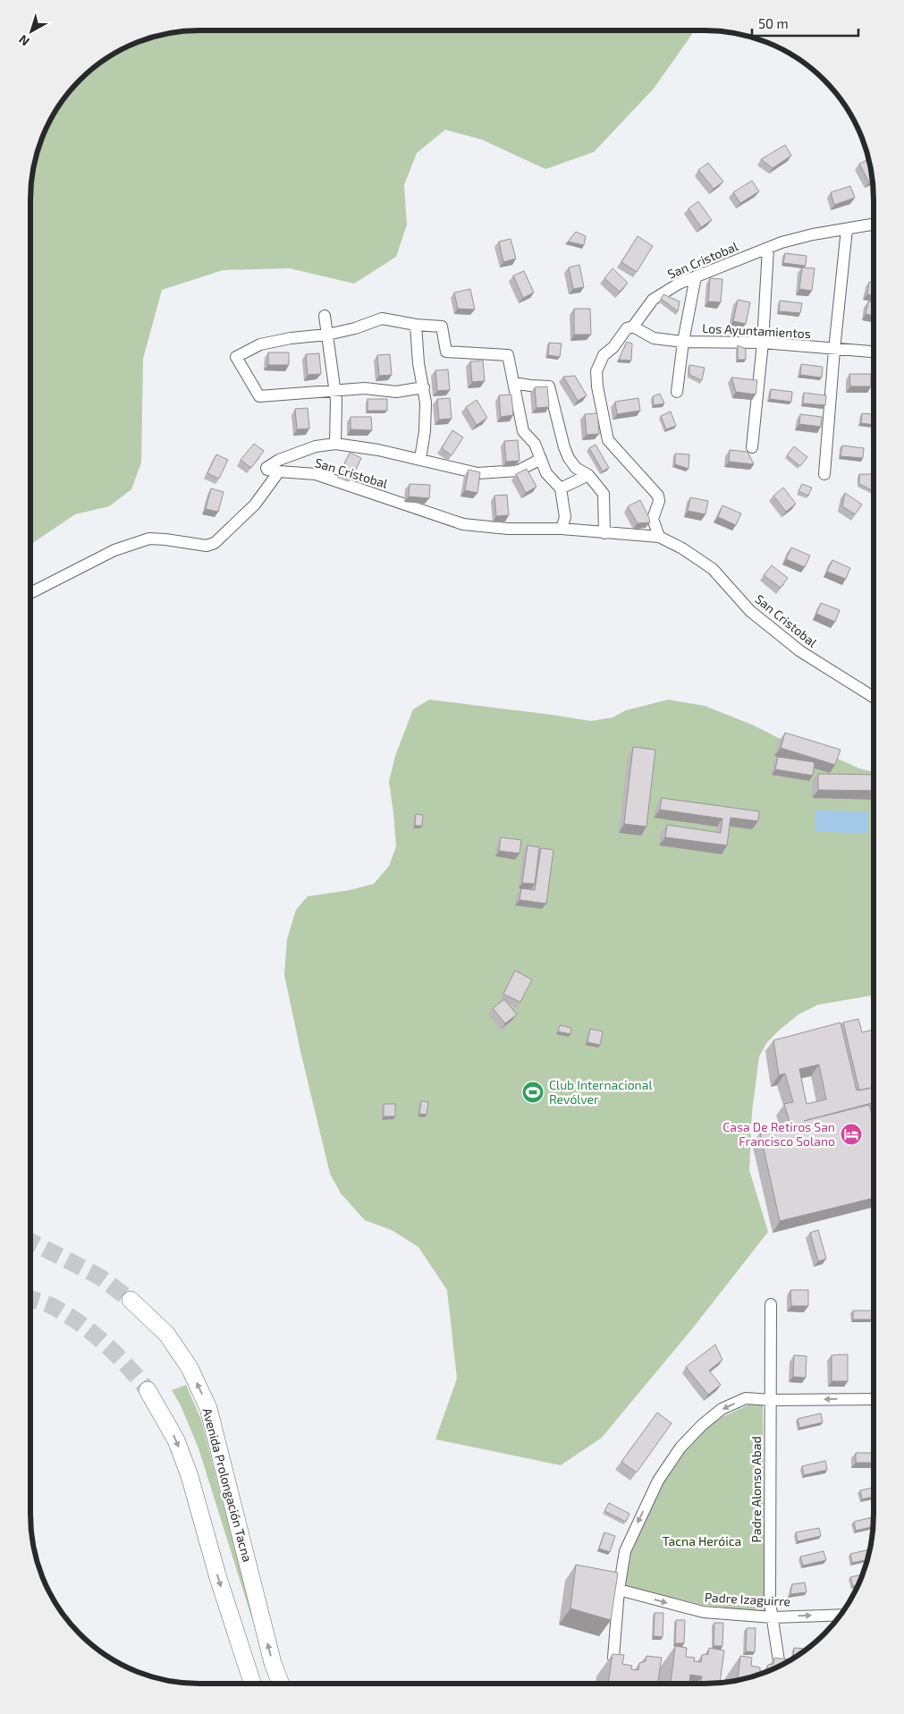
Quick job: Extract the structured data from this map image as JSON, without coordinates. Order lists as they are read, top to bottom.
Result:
{
  "streets": {
    "main road": ["Avenida Prolongación Tacna"],
    "street": [
      "San Cristobal",
      "Los Ayuntamientos",
      "Padre Alonso Abad",
      "Padre Izaguirre"
    ]
  },
  "crossings": [
    ["San Cristobal", "Los Ayuntamientos"],
    ["Padre Alonso Abad", "Padre Izaguirre"]
  ],
  "one_way": ["Padre Izaguirre"],
  "parks": ["Tacna Heróica"],
  "places": {
    "sports": ["Club Internacional Revólver"],
    "hotel": ["Casa De Retiros San Francisco Solano"]
  },
  "scale_bar": "50 m",
  "north": "bottom left"
}
